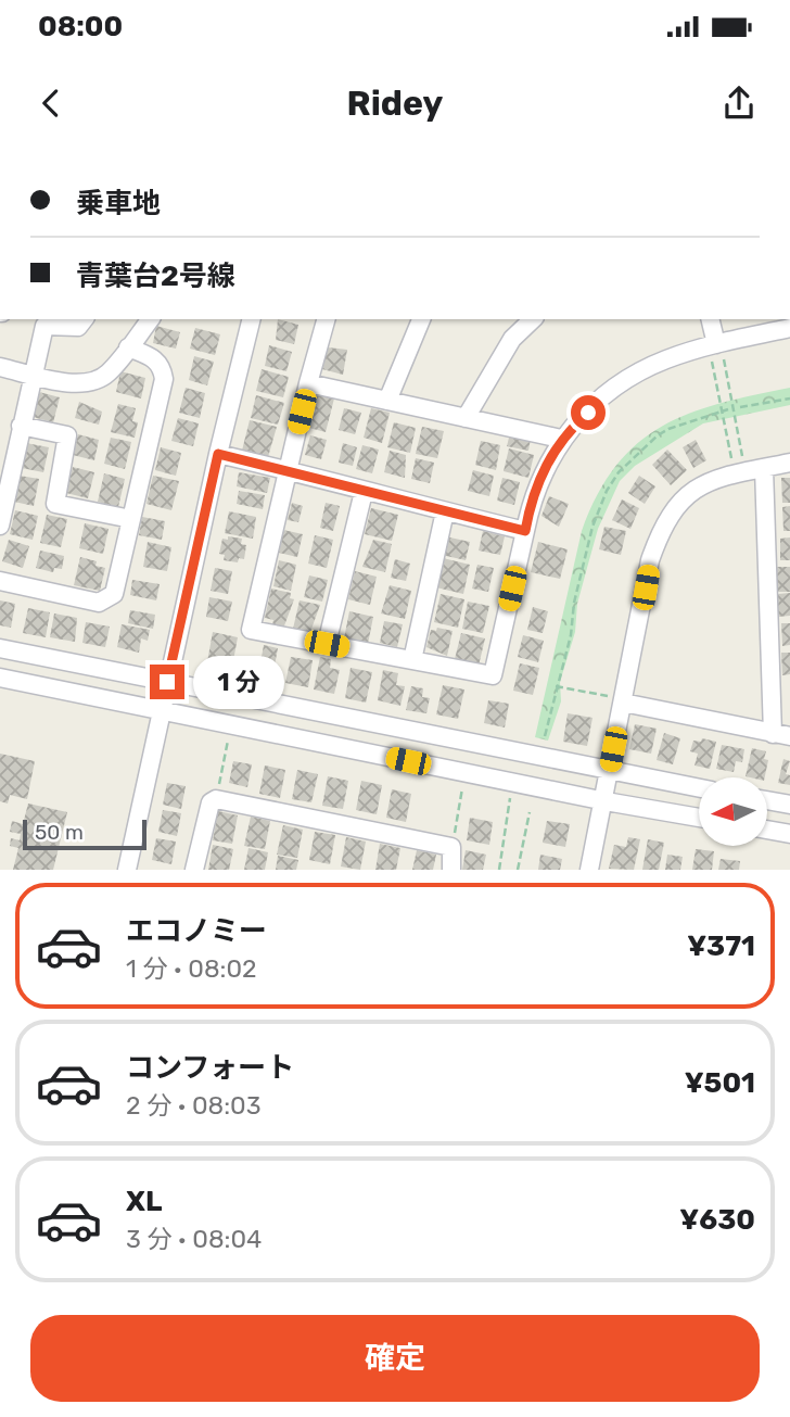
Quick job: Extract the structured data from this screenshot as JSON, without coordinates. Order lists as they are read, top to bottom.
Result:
{
  "scale_bar": "50 m",
  "north": "left",
  "page": {
    "status": "08:00",
    "header": "Ridey",
    "banner": ["乗車地", "青葉台2号線"],
    "bubble": "1 分",
    "scale": "50 m",
    "list": [
      {
        "name": "エコノミー",
        "note": "1 分 · 08:02",
        "value": "¥371"
      },
      {
        "name": "コンフォート",
        "note": "2 分 · 08:03",
        "value": "¥501"
      },
      {
        "name": "XL",
        "note": "3 分 · 08:04",
        "value": "¥630"
      }
    ],
    "buttons": "確定"
  }
}
